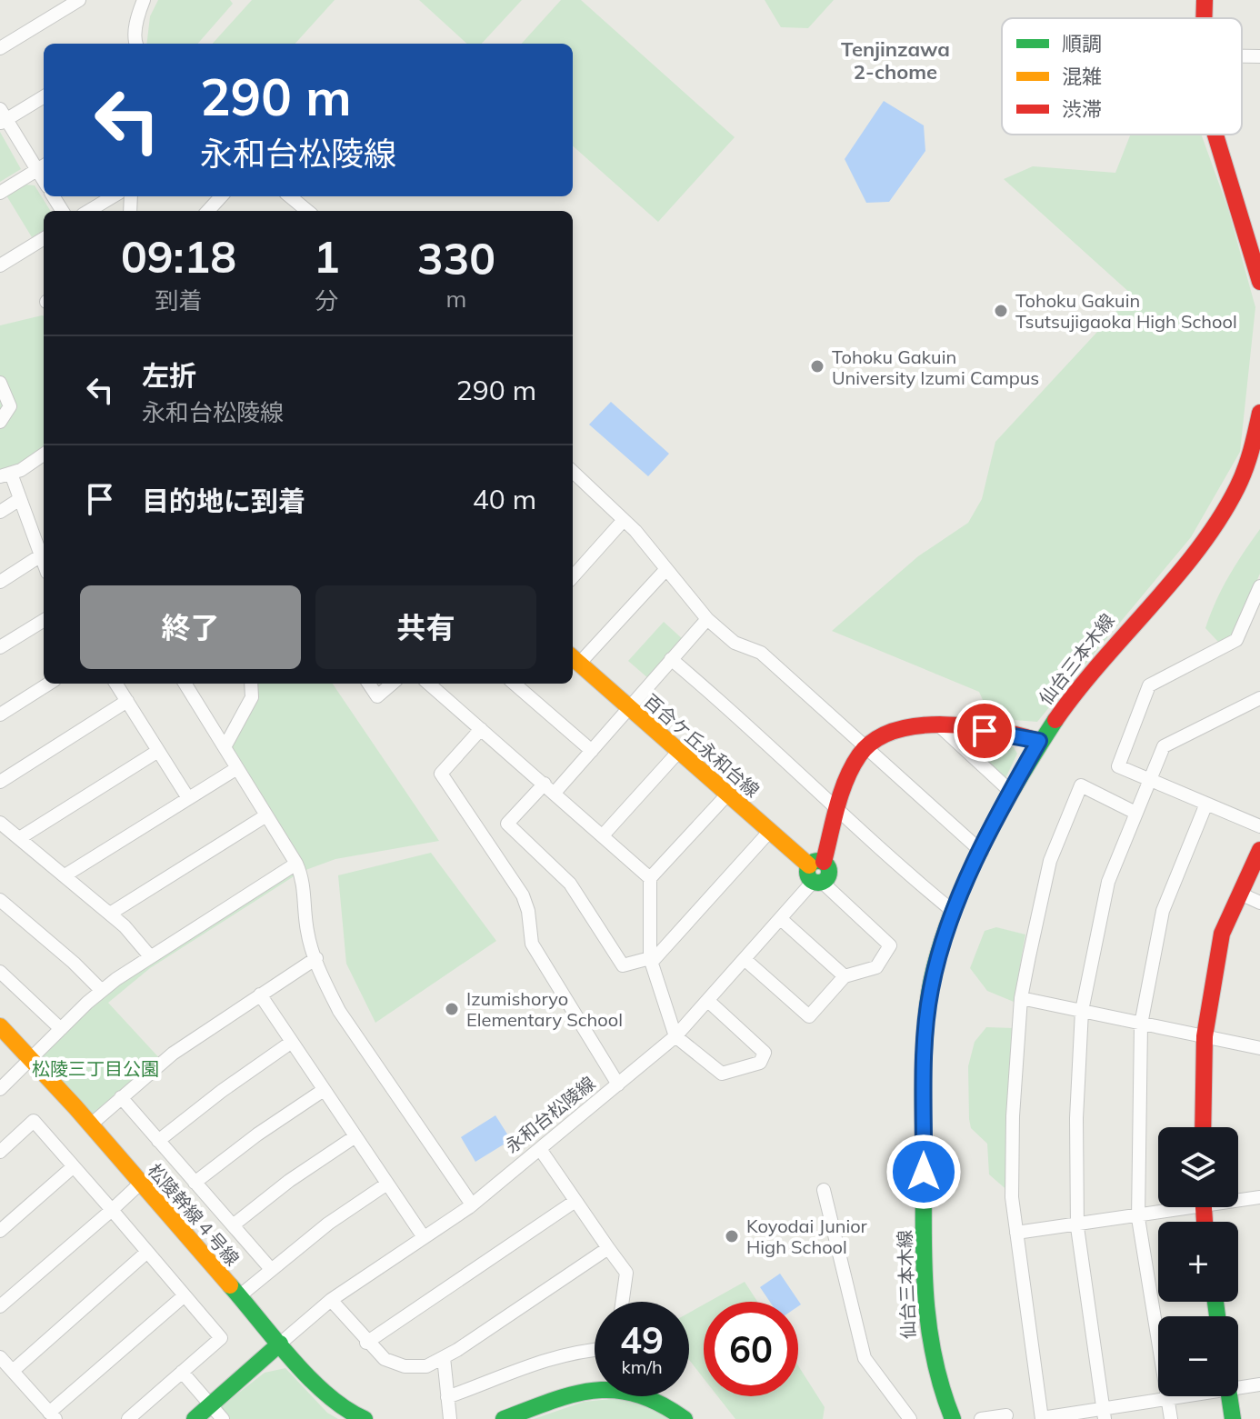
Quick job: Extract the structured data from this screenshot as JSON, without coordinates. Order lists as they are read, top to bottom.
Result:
{
  "streets": {
    "street": [
      "仙台三本木線",
      "百合ケ丘永和台線",
      "永和台松陵線",
      "松陵幹線４号線"
    ]
  },
  "crossings": [
    ["仙台三本木線", "永和台松陵線"],
    ["百合ケ丘永和台線", "永和台松陵線"],
    ["永和台松陵線", "松陵幹線４号線"]
  ],
  "districts": ["Tenjinzawa 2-chome"],
  "parks": ["松陵三丁目公園"],
  "places": [
    "Tohoku Gakuin Tsutsujigaoka High School",
    "Tohoku Gakuin University Izumi Campus",
    "Izumishoryo Elementary School",
    "Koyodai Junior High School"
  ],
  "legend": ["順調", "混雑", "渋滞"],
  "page": {
    "turn": ["290 m", "永和台松陵線"],
    "eta": [
      "09:18",
      "到着",
      "1",
      "分",
      "330",
      "m"
    ],
    "list": [
      {
        "name": "左折",
        "note": "永和台松陵線",
        "value": "290 m"
      },
      {
        "name": "目的地に到着",
        "value": "40 m"
      }
    ],
    "buttons": ["終了", "共有"],
    "map_buttons": ["+", "−"],
    "speed": "49 km/h",
    "limit": "60"
  }
}
